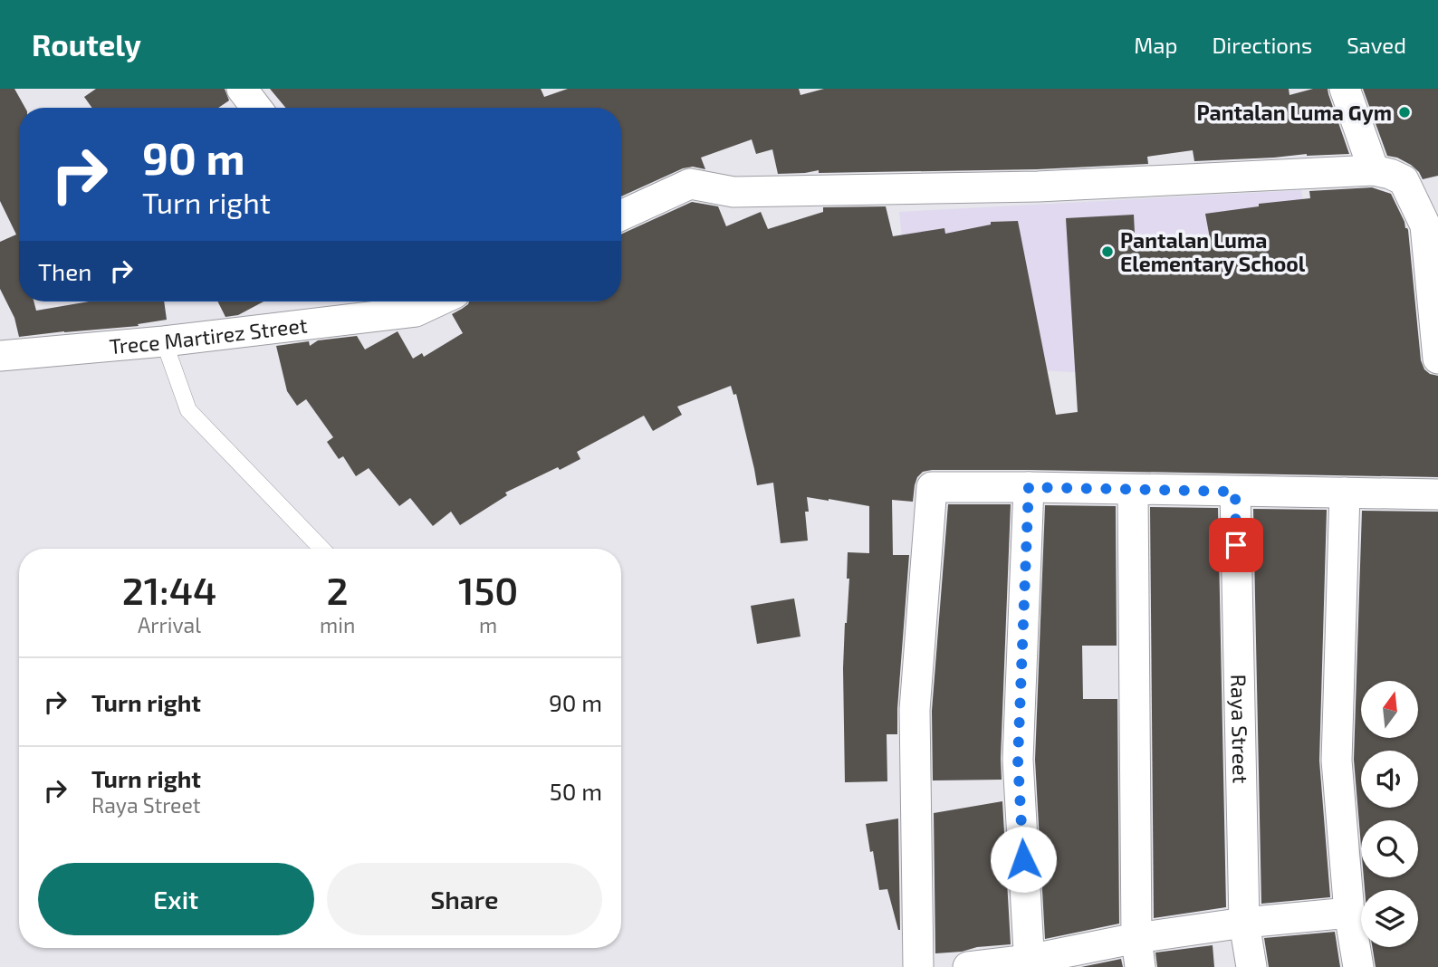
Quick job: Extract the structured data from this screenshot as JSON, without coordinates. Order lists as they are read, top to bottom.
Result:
{
  "streets": {
    "street": ["Trece Martirez Street", "Raya Street"]
  },
  "places": ["Pantalan Luma Gym", "Pantalan Luma Elementary School"],
  "north": "top",
  "page": {
    "header": "Routely",
    "nav": ["Map", "Directions", "Saved"],
    "turn": ["90 m", "Turn right"],
    "then": "Then",
    "eta": [
      "21:44",
      "Arrival",
      "2",
      "min",
      "150",
      "m"
    ],
    "list": [
      {
        "name": "Turn right",
        "value": "90 m"
      },
      {
        "name": "Turn right",
        "note": "Raya Street",
        "value": "50 m"
      }
    ],
    "buttons": ["Exit", "Share"]
  }
}
